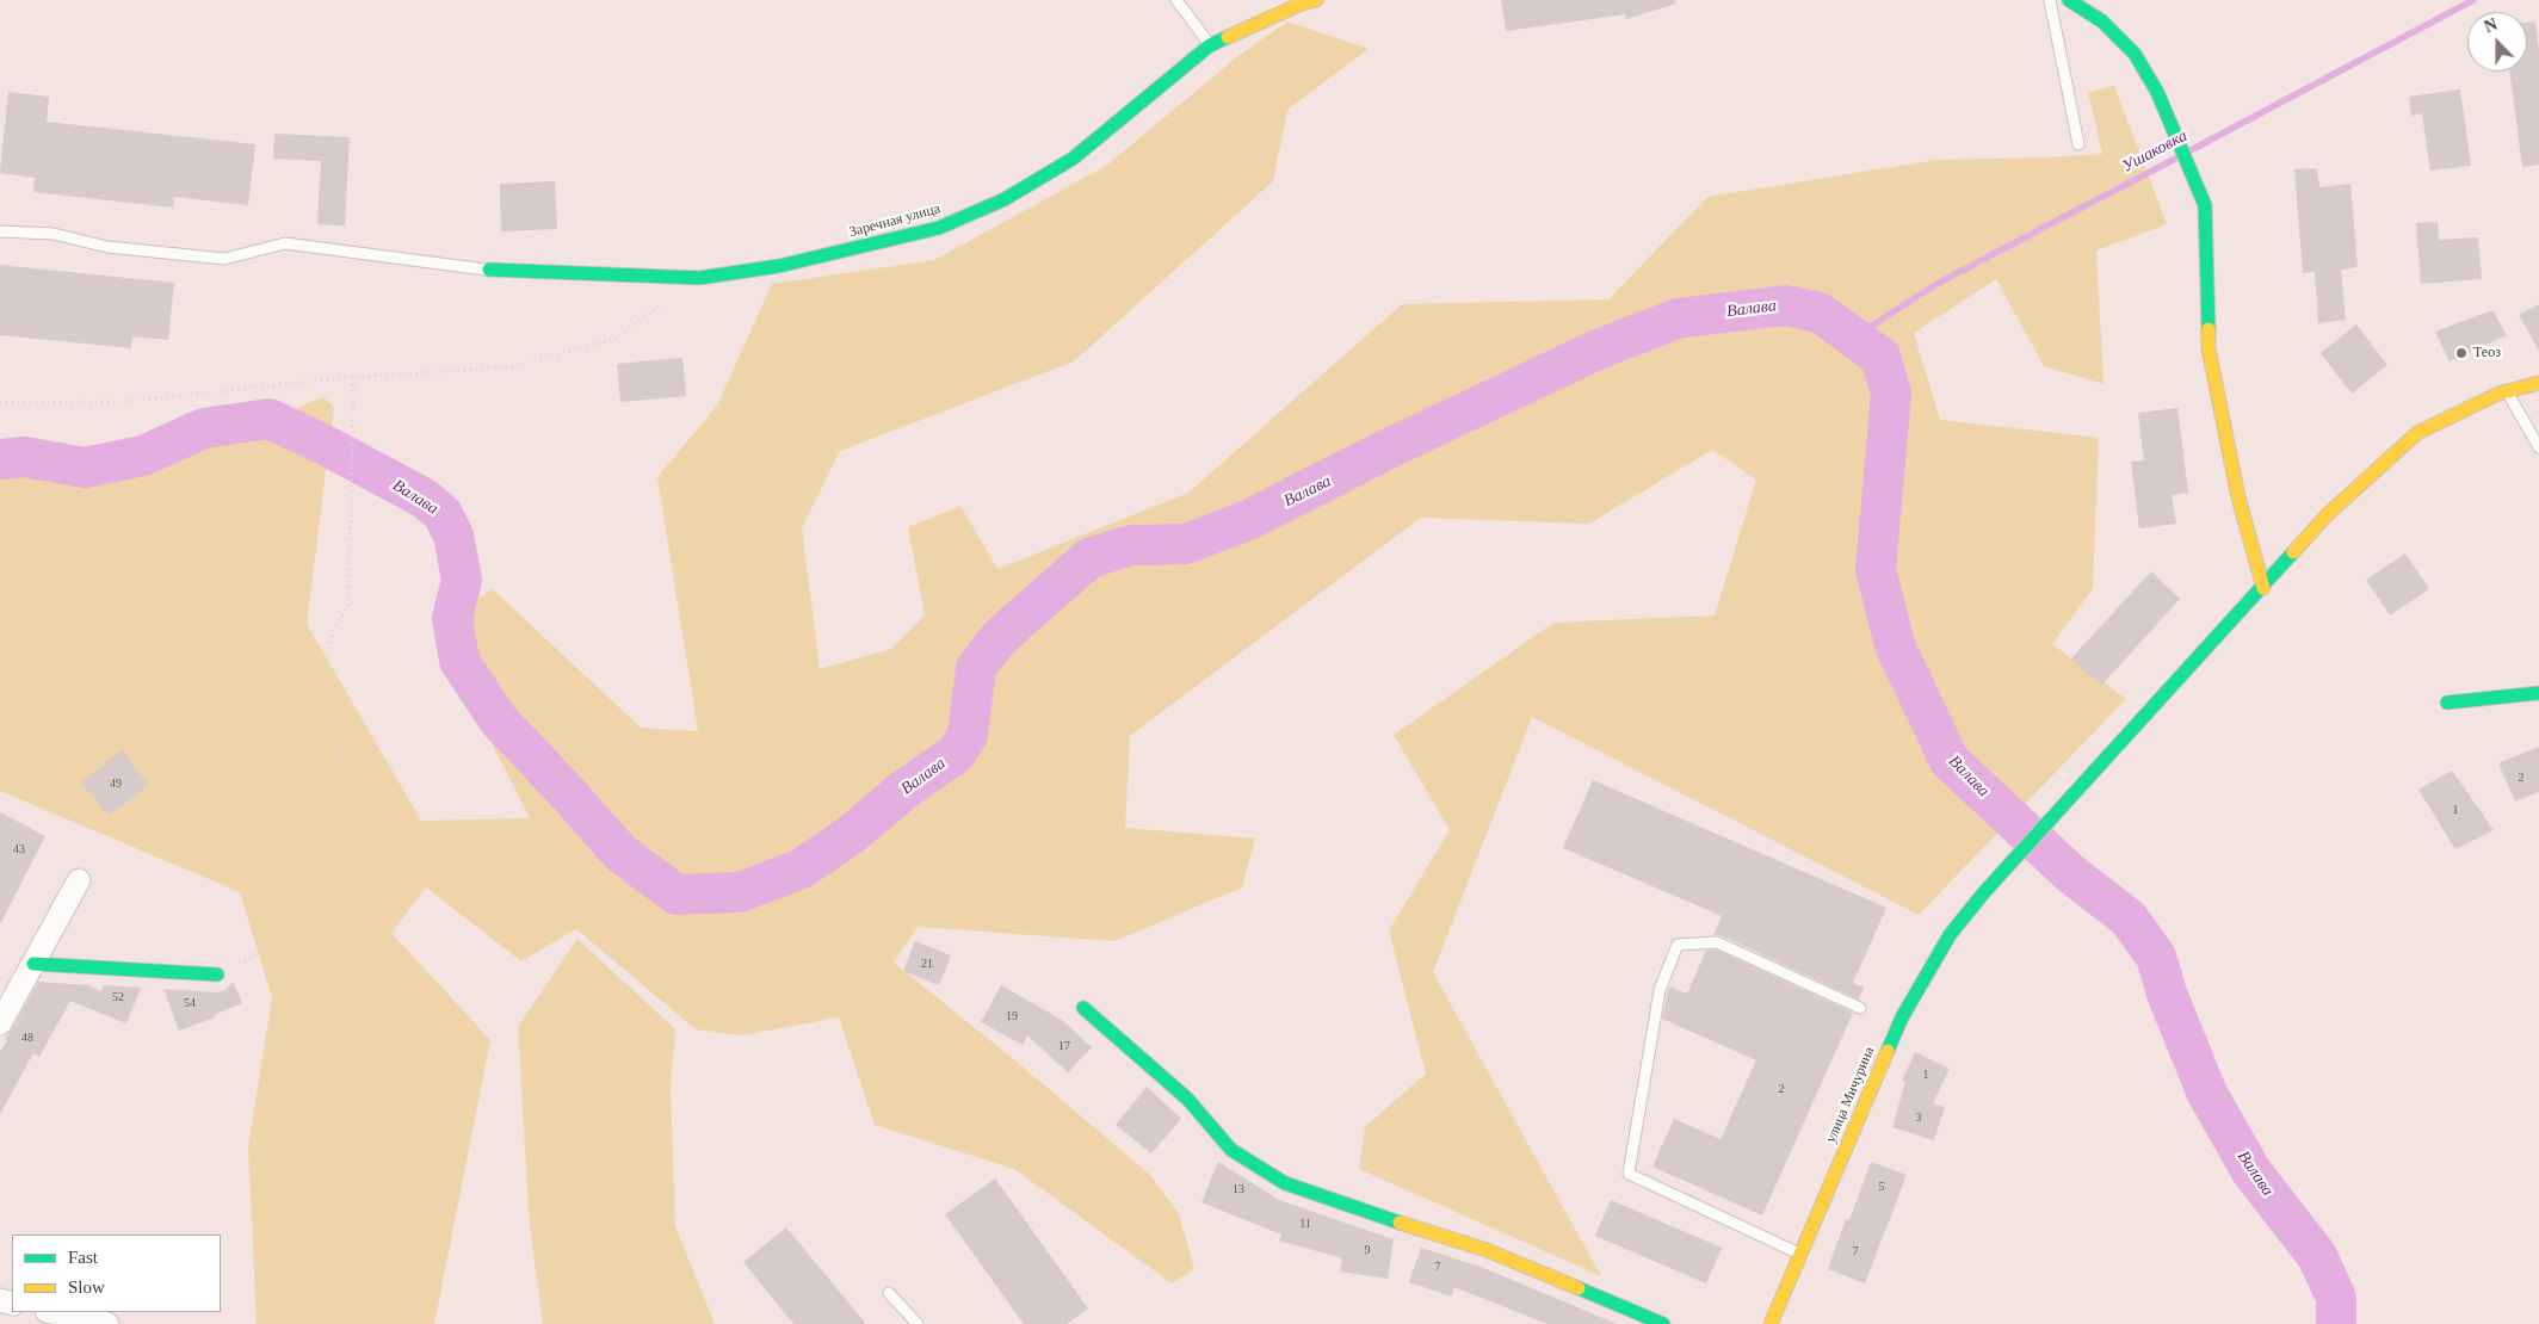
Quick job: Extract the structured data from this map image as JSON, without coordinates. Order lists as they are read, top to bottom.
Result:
{
  "streets": {
    "street": ["Заречная улица", "улица Мичурина"]
  },
  "water": ["Ушаковка", "Валава"],
  "places": ["Теоз"],
  "house_numbers": [
    "2",
    "49",
    "1",
    "43",
    "21",
    "52",
    "54",
    "19",
    "48",
    "17",
    "1",
    "2",
    "3",
    "5",
    "13",
    "11",
    "9",
    "7",
    "7"
  ],
  "legend": ["Fast", "Slow"],
  "north": "top"
}
